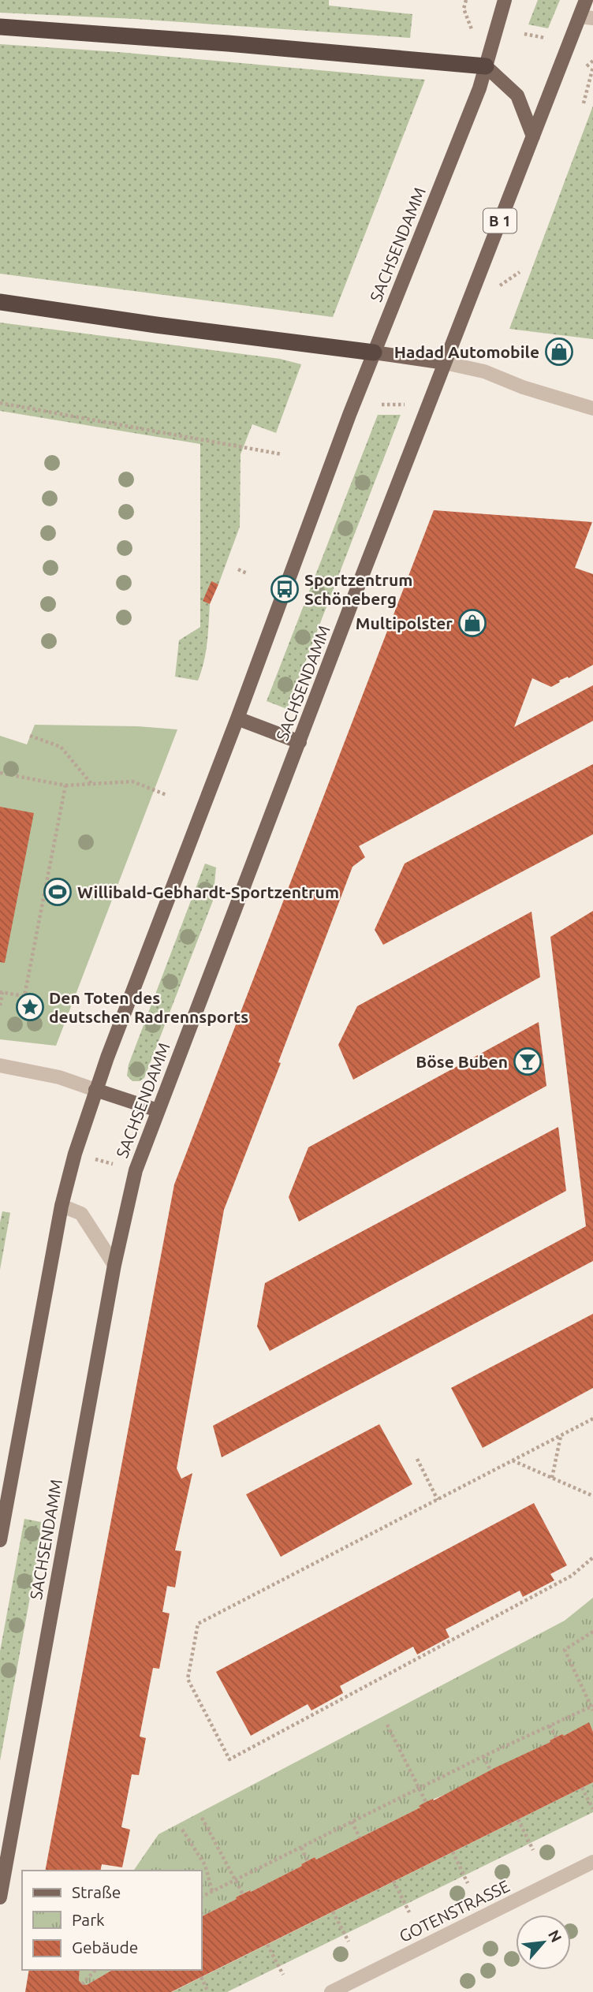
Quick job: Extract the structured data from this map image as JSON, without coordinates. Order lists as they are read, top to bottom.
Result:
{
  "streets": {
    "main road": ["B 1", "SACHSENDAMM"],
    "street": ["GOTENSTRASSE"]
  },
  "places": {
    "shop": ["Hadad Automobile", "Multipolster"],
    "bus stop": ["Sportzentrum Schöneberg"],
    "sports": ["Willibald-Gebhardt-Sportzentrum"],
    "place": ["Den Toten des deutschen Radrennsports"],
    "bar": ["Böse Buben"]
  },
  "legend": ["Straße", "Park", "Gebäude"],
  "north": "top right"
}
